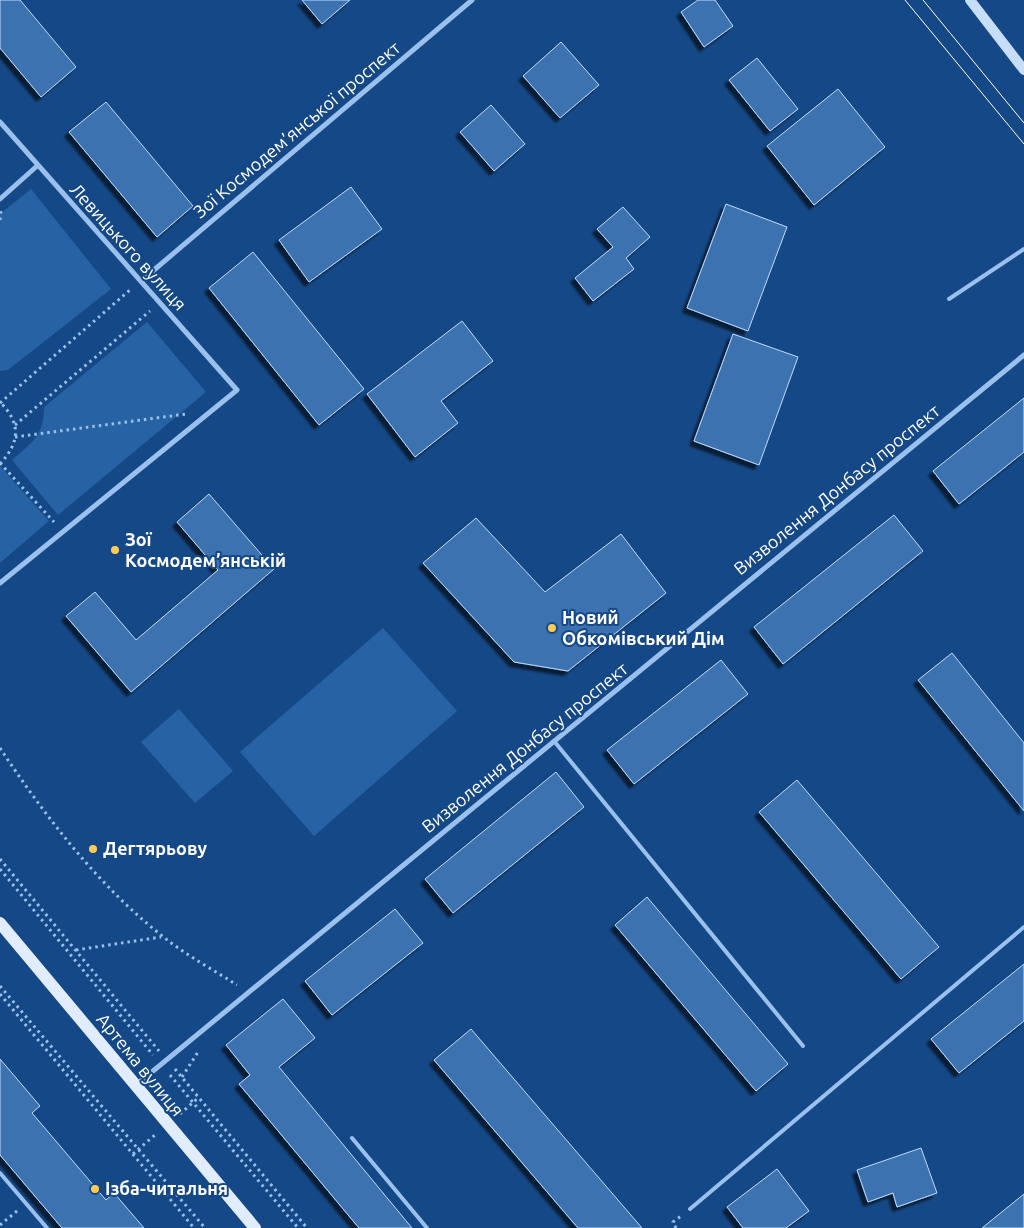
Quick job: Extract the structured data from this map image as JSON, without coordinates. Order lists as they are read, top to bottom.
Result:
{
  "streets": {
    "main road": ["Артема вулиця"],
    "street": ["Зої Космодем’янської проспект", "Левицького вулиця", "Визволення Донбасу проспект"]
  },
  "crossings": [
    ["Зої Космодем’янської проспект", "Левицького вулиця"],
    ["Визволення Донбасу проспект", "Артема вулиця"]
  ],
  "places": [
    "Зої Космодем’янській",
    "Новий Обкомівський Дім",
    "Дегтярьову",
    "Ізба-читальня"
  ]
}
